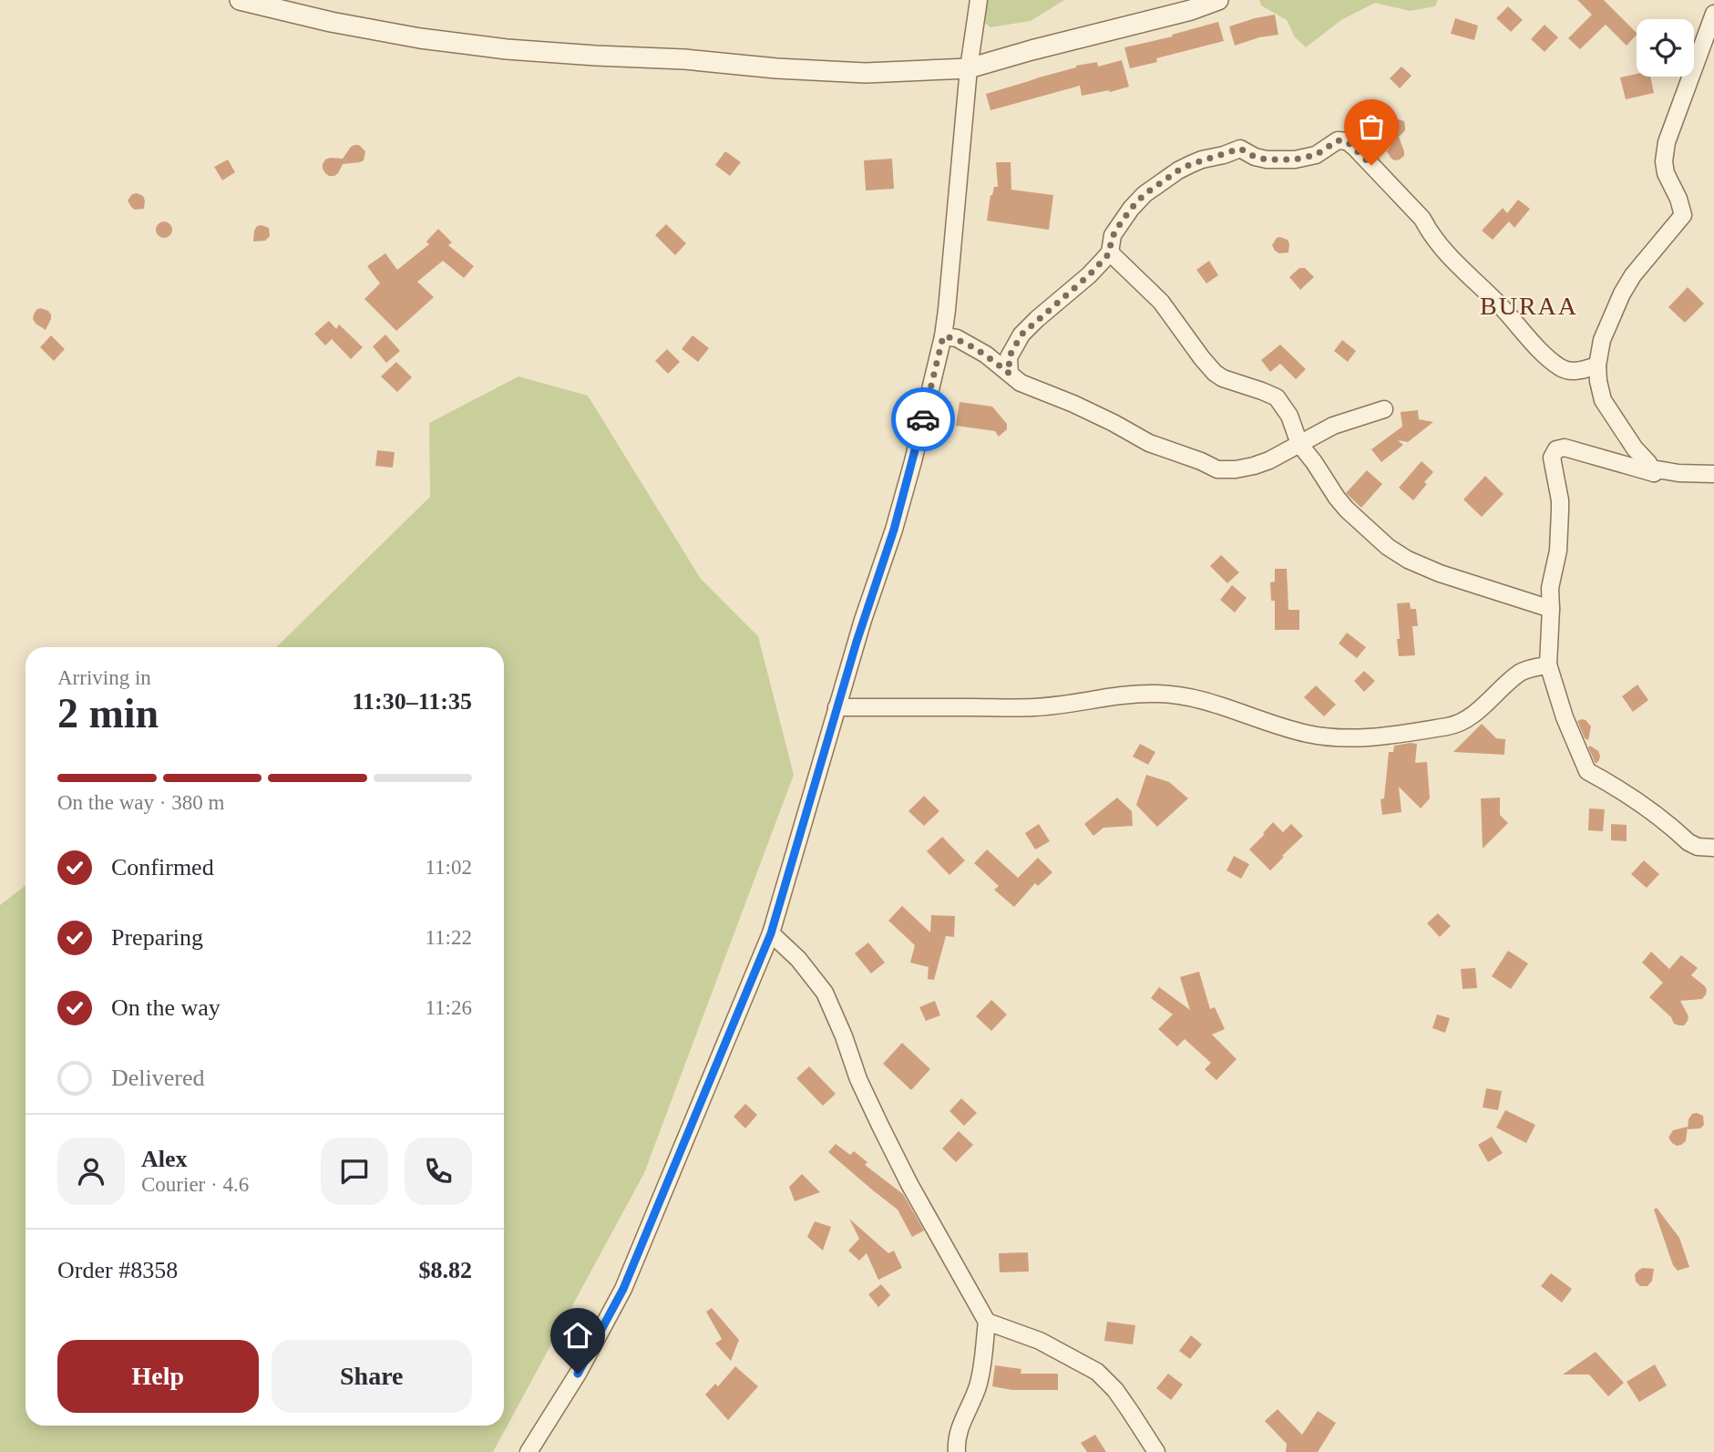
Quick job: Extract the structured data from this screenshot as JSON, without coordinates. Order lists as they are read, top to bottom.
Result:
{
  "districts": ["BURAA"],
  "page": {
    "heading": ["2 min", "Arriving in", "11:30–11:35"],
    "panel": [
      "Alex",
      "Courier · 4.6",
      "Order #8358",
      "$8.82"
    ],
    "bar": "On the way · 380 m",
    "list": [
      ["Confirmed", "11:02"],
      ["Preparing", "11:22"],
      ["On the way", "11:26"],
      "Delivered"
    ],
    "buttons": ["Help", "Share"]
  }
}
